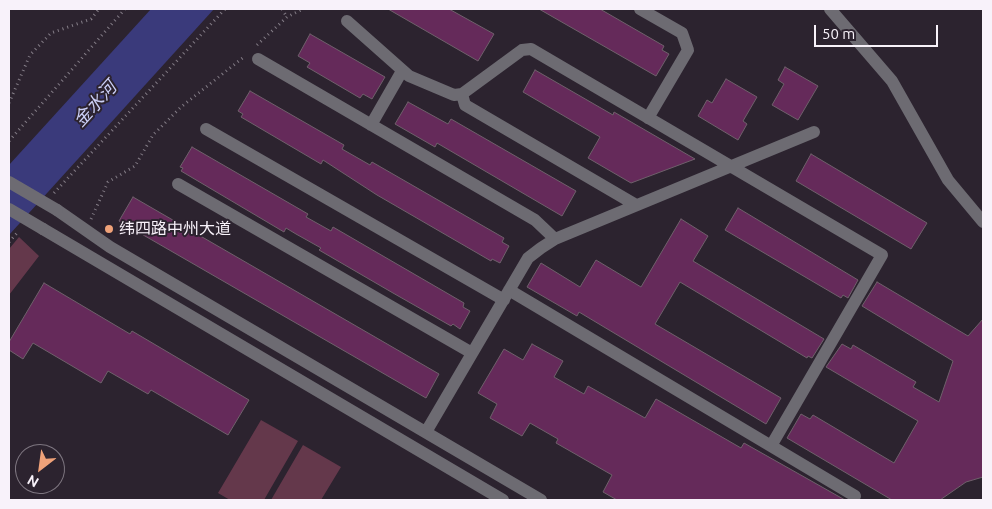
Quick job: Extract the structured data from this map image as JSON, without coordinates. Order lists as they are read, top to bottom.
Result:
{
  "water": ["金水河"],
  "places": ["纬四路中州大道"],
  "scale_bar": "50 m",
  "north": "bottom left"
}
